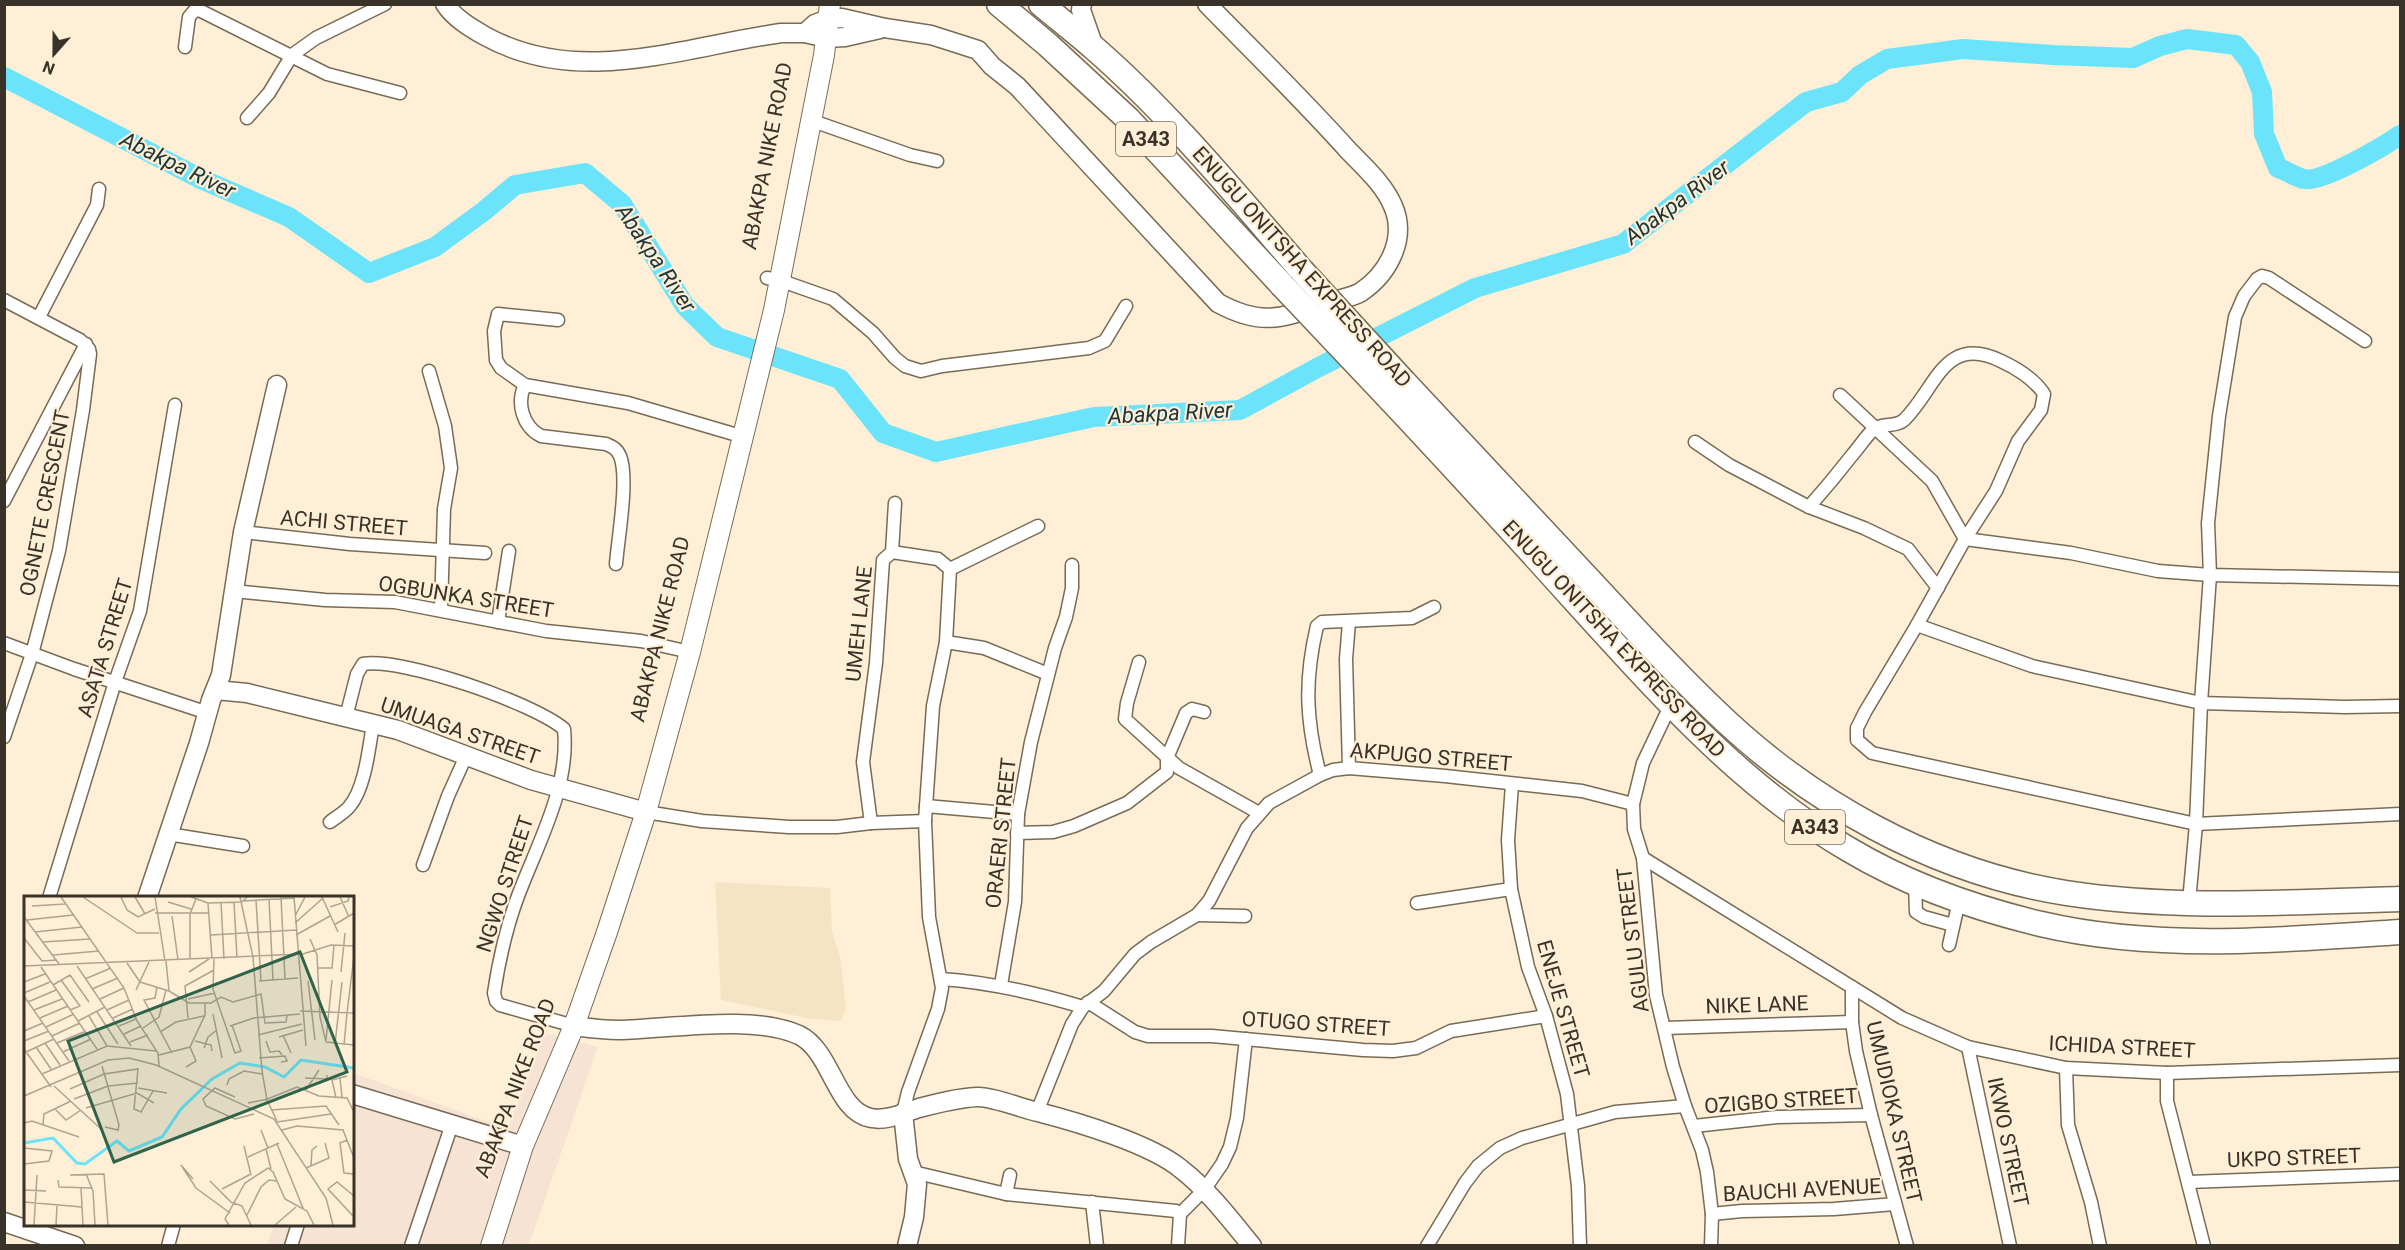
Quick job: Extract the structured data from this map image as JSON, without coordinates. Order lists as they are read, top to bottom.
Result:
{
  "streets": {
    "highway": ["A343", "ENUGU ONITSHA EXPRESS ROAD"],
    "main road": ["ABAKPA NIKE ROAD"],
    "street": [
      "OGNETE CRESCENT",
      "ACHI STREET",
      "OGBUNKA STREET",
      "UMEH LANE",
      "ASATA STREET",
      "UMUAGA STREET",
      "AKPUGO STREET",
      "ORAERI STREET",
      "NGWO STREET",
      "AGULU STREET",
      "NIKE LANE",
      "ENEJE STREET",
      "OTUGO STREET",
      "ICHIDA STREET",
      "OZIGBO STREET",
      "UMUDIOKA STREET",
      "IKWO STREET",
      "UKPO STREET",
      "BAUCHI AVENUE"
    ]
  },
  "crossings": [
    ["ABAKPA NIKE ROAD", "OGBUNKA STREET"],
    ["ABAKPA NIKE ROAD", "UMUAGA STREET"],
    ["ABAKPA NIKE ROAD", "NGWO STREET"],
    ["ENUGU ONITSHA EXPRESS ROAD", "AGULU STREET"],
    ["UMUAGA STREET", "NGWO STREET"],
    ["AKPUGO STREET", "AGULU STREET"],
    ["AKPUGO STREET", "ENEJE STREET"],
    ["AKPUGO STREET", "OTUGO STREET"],
    ["ORAERI STREET", "OTUGO STREET"],
    ["AGULU STREET", "NIKE LANE"],
    ["AGULU STREET", "ICHIDA STREET"],
    ["AGULU STREET", "OZIGBO STREET"],
    ["AGULU STREET", "BAUCHI AVENUE"],
    ["NIKE LANE", "UMUDIOKA STREET"],
    ["ENEJE STREET", "OTUGO STREET"],
    ["ICHIDA STREET", "UMUDIOKA STREET"],
    ["ICHIDA STREET", "IKWO STREET"],
    ["OZIGBO STREET", "UMUDIOKA STREET"],
    ["UMUDIOKA STREET", "BAUCHI AVENUE"]
  ],
  "water": ["Abakpa River"],
  "north": "bottom"
}
